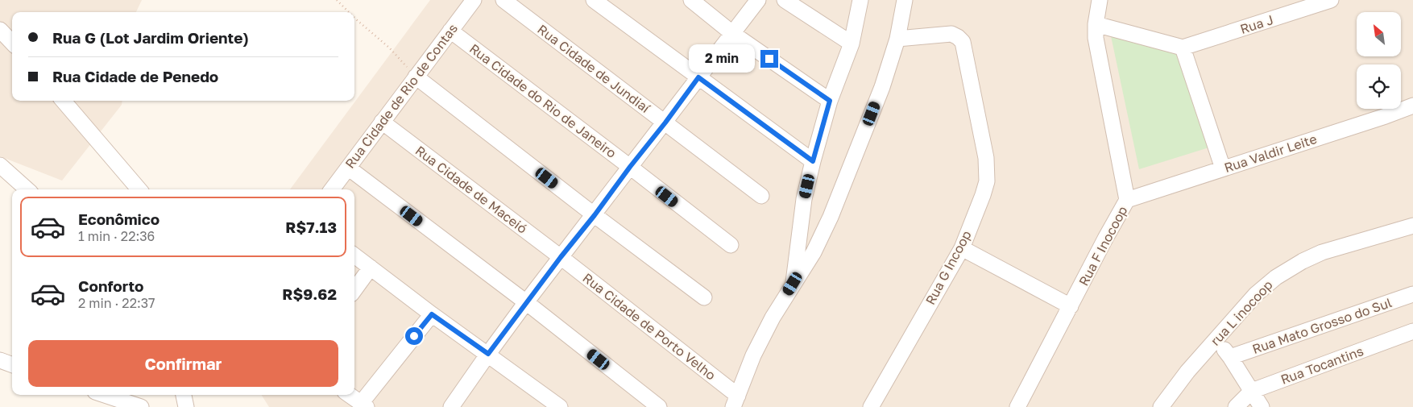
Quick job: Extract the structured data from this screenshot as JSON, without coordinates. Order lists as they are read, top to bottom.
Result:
{
  "streets": {
    "street": [
      "Rua J",
      "Rua Cidade de Jundiaí",
      "Rua Cidade de Rio de Contas",
      "Rua Cidade do Rio de Janeiro",
      "Rua Valdir Leite",
      "Rua Cidade de Maceió",
      "Rua F Inocoop",
      "Rua G Incoop",
      "rua L inocoop",
      "Rua Mato Grosso do Sul",
      "Rua Cidade de Porto Velho",
      "Rua Tocantins"
    ]
  },
  "crossings": [
    ["Rua Cidade de Rio de Contas", "Rua Cidade do Rio de Janeiro"],
    ["Rua Cidade de Rio de Contas", "Rua Cidade de Maceió"],
    ["Rua Valdir Leite", "Rua F Inocoop"],
    ["Rua Cidade de Maceió", "Rua Cidade de Porto Velho"]
  ],
  "north": "top left",
  "page": {
    "banner": ["Rua G (Lot Jardim Oriente)", "Rua Cidade de Penedo"],
    "bubble": "2 min",
    "list": [
      {
        "name": "Econômico",
        "note": "1 min · 22:36",
        "value": "R$7.13"
      },
      {
        "name": "Conforto",
        "note": "2 min · 22:37",
        "value": "R$9.62"
      }
    ],
    "buttons": "Confirmar"
  }
}
